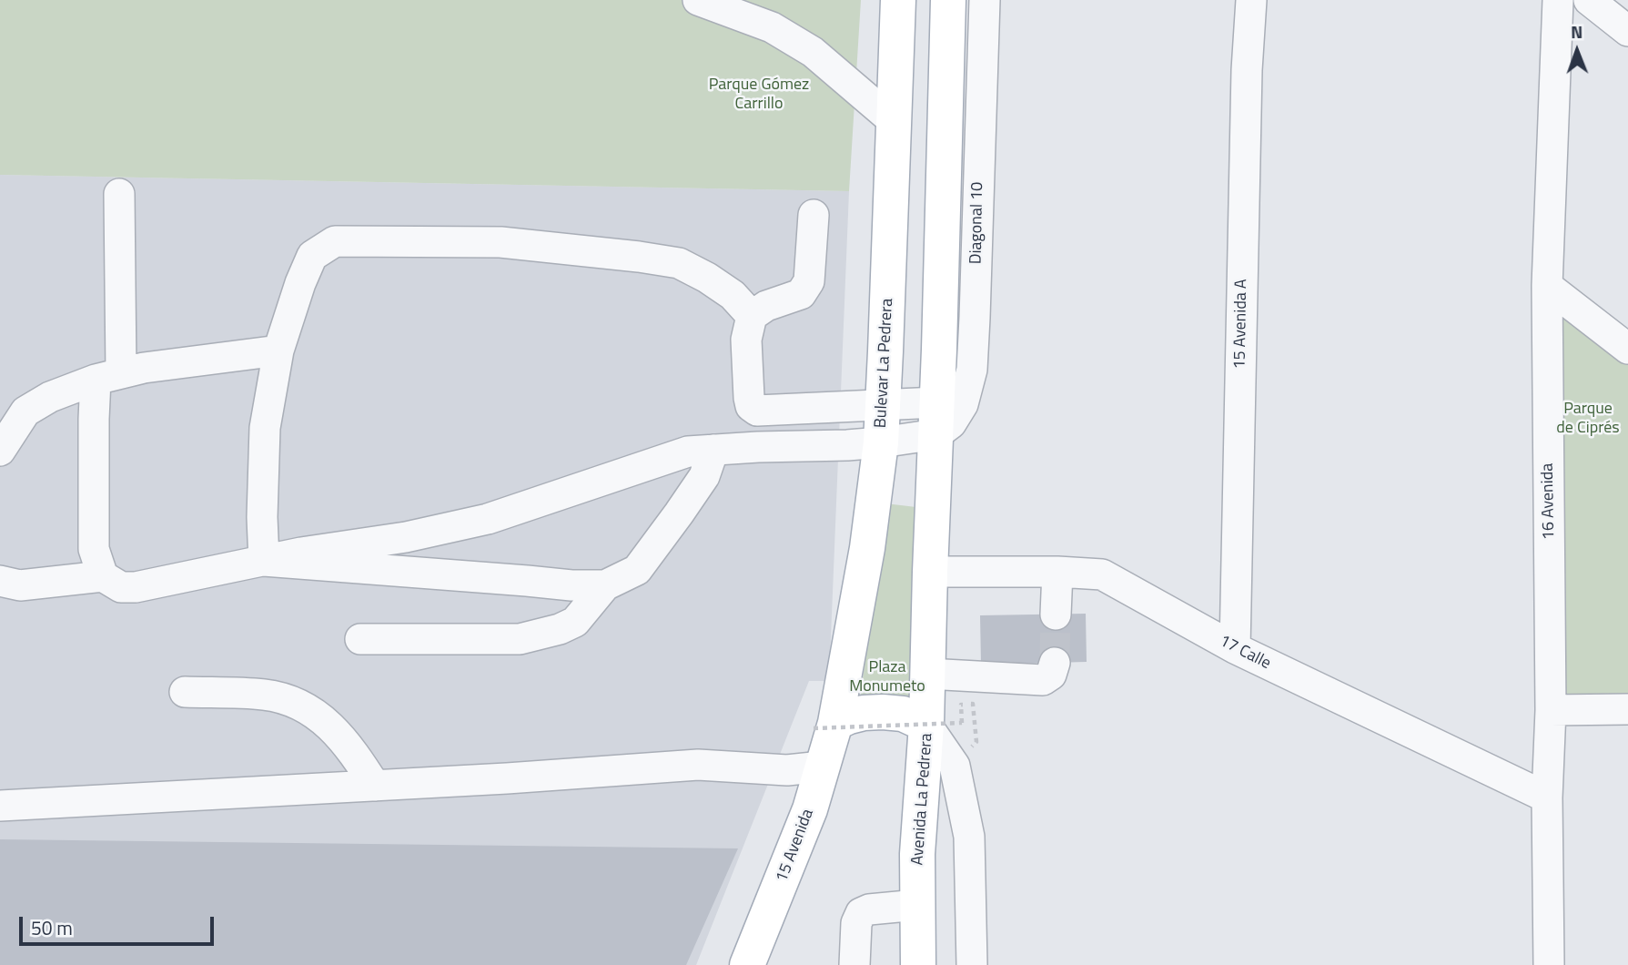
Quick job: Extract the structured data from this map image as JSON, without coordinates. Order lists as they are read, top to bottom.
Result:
{
  "streets": {
    "main road": ["Bulevar La Pedrera", "Avenida La Pedrera", "15 Avenida"],
    "street": [
      "Diagonal 10",
      "15 Avenida A",
      "16 Avenida",
      "17 Calle"
    ]
  },
  "crossings": [
    ["15 Avenida A", "17 Calle"],
    ["Bulevar La Pedrera", "15 Avenida"],
    ["16 Avenida", "17 Calle"]
  ],
  "parks": ["Parque Gómez Carrillo", "Parque de Ciprés", "Plaza Monumeto"],
  "scale_bar": "50 m",
  "north": "top"
}
